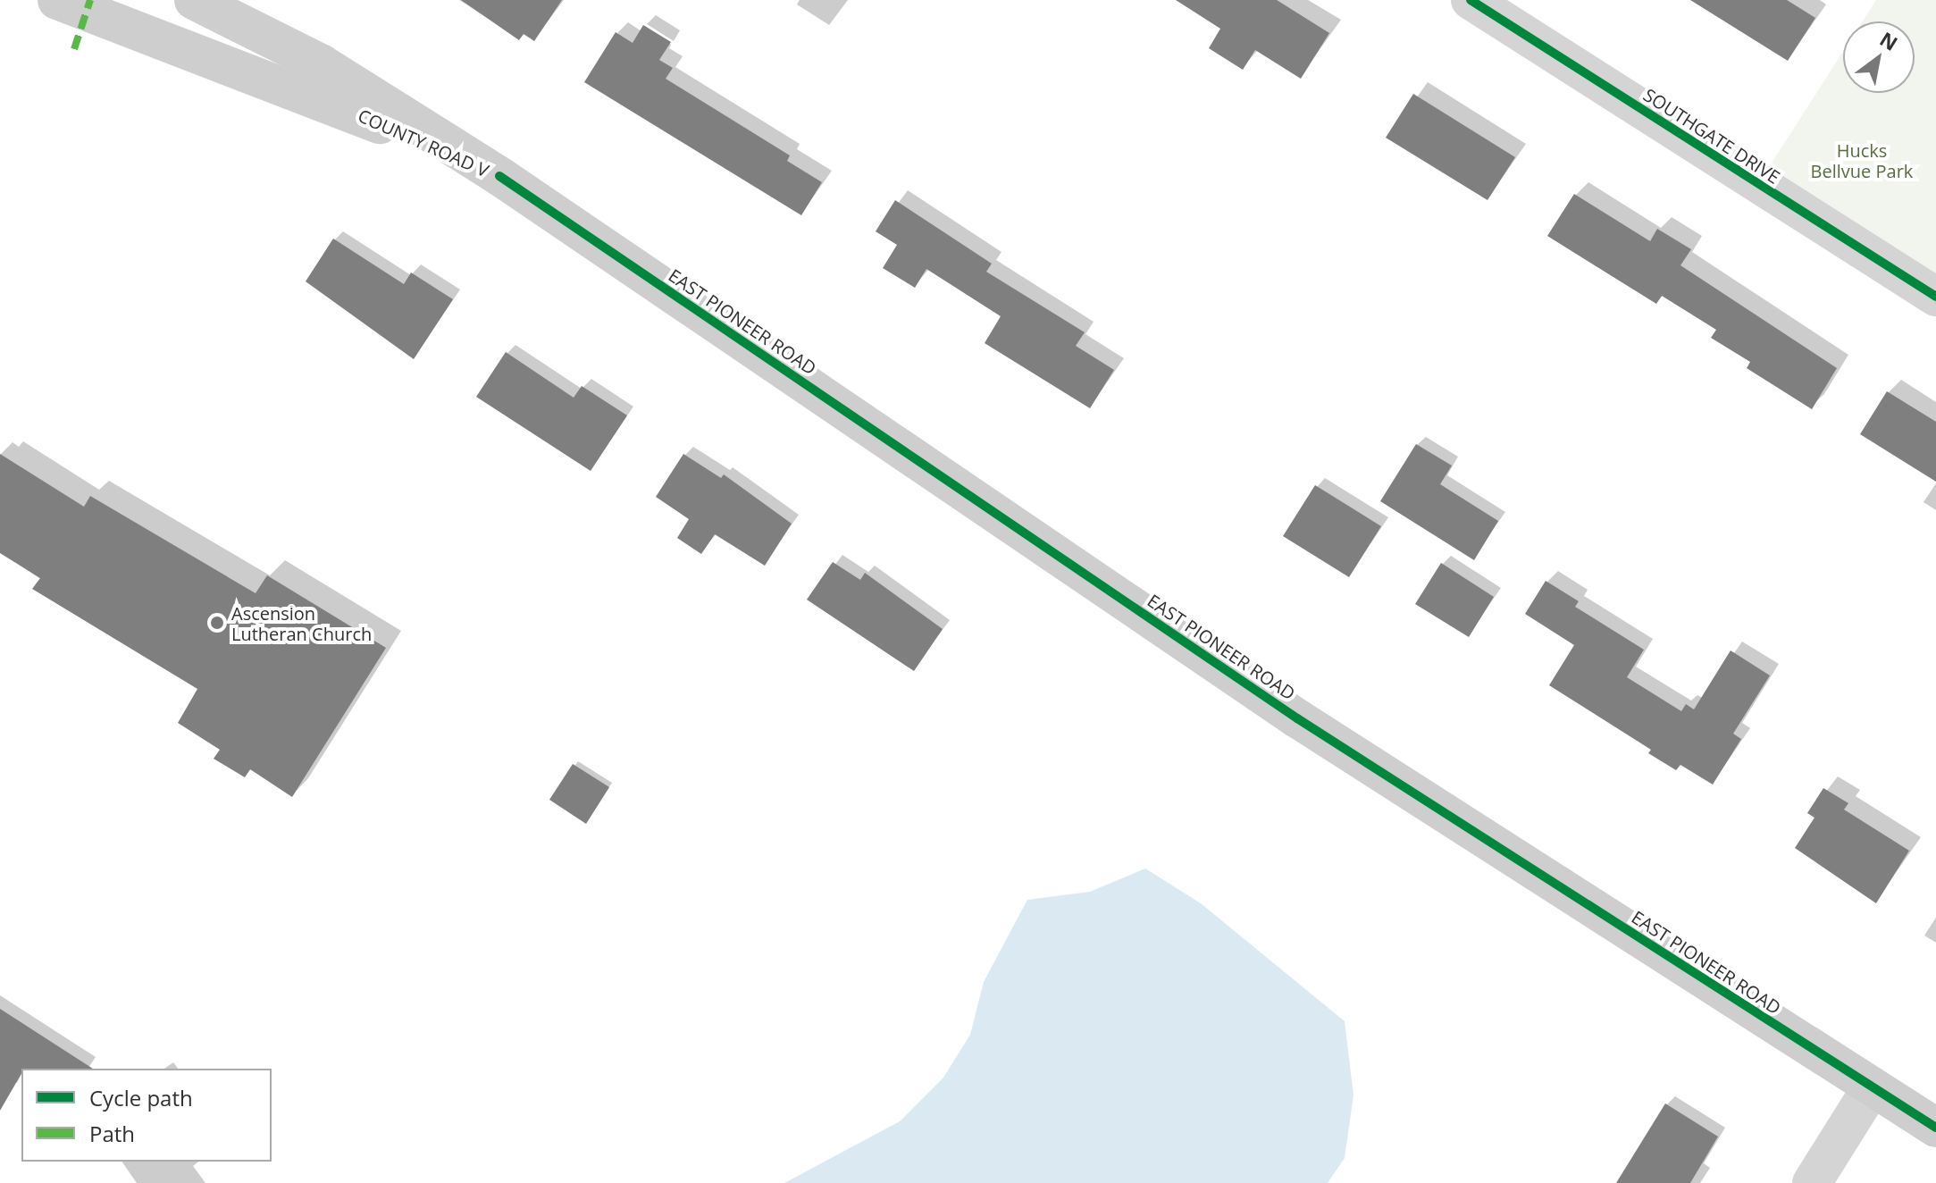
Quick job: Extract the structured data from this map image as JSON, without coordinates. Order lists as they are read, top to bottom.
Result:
{
  "streets": {
    "main road": ["COUNTY ROAD V", "EAST PIONEER ROAD"],
    "street": ["SOUTHGATE DRIVE"]
  },
  "crossings": [
    ["COUNTY ROAD V", "EAST PIONEER ROAD"]
  ],
  "parks": ["Hucks Bellvue Park"],
  "places": ["Ascension Lutheran Church"],
  "legend": ["Cycle path", "Path"],
  "north": "top right"
}
